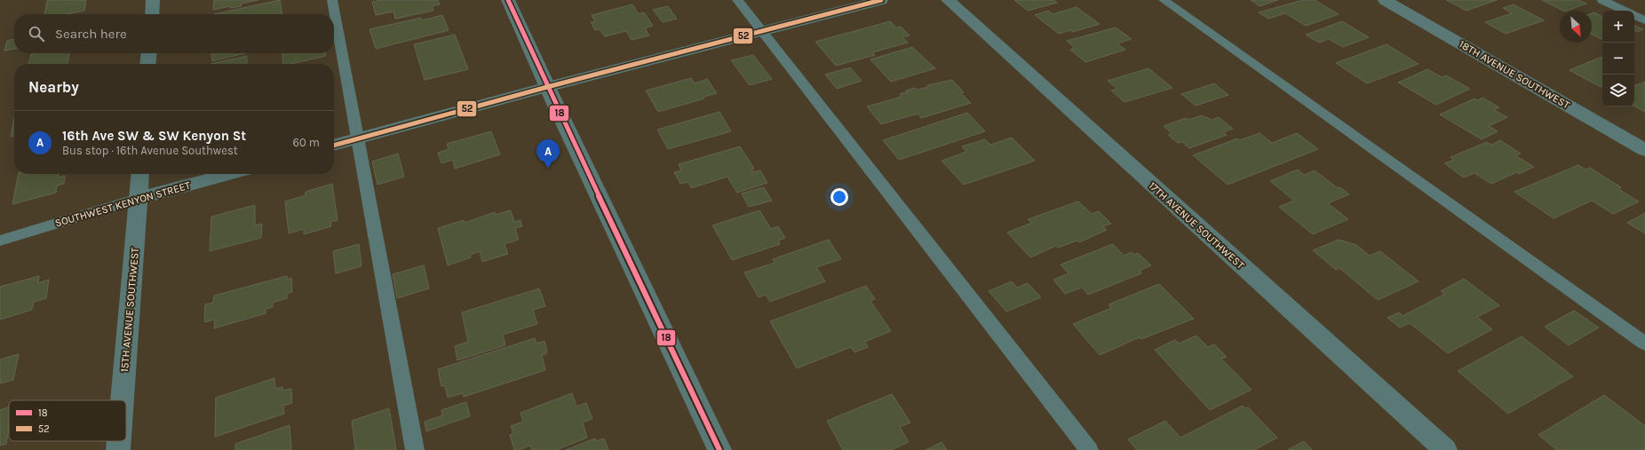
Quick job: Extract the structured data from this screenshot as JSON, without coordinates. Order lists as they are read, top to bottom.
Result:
{
  "streets": {
    "street": [
      "18TH AVENUE SOUTHWEST",
      "SOUTHWEST KENYON STREET",
      "17TH AVENUE SOUTHWEST",
      "15TH AVENUE SOUTHWEST"
    ]
  },
  "crossings": [
    ["SOUTHWEST KENYON STREET", "15TH AVENUE SOUTHWEST"]
  ],
  "lines": ["transit line 18", "transit line 52"],
  "legend": ["18", "52"],
  "north": "bottom right",
  "page": {
    "map_buttons": ["+", "−"],
    "search": "Search here",
    "heading": "Nearby",
    "list": [
      {
        "mark": "A",
        "name": "16th Ave SW & SW Kenyon St",
        "note": "Bus stop · 16th Avenue Southwest",
        "value": "60 m"
      }
    ],
    "pins": "A"
  }
}
